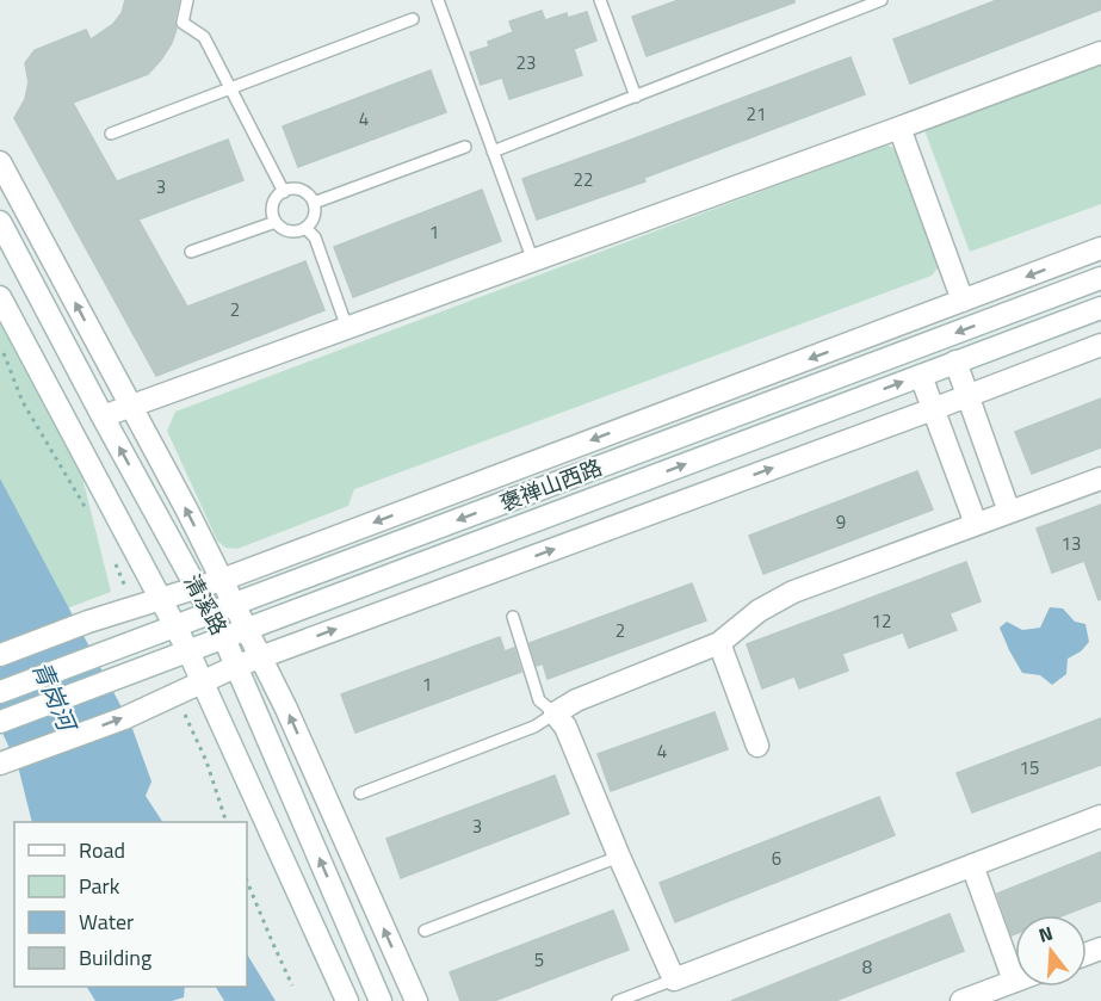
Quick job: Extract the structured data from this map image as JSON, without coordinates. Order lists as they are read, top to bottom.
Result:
{
  "streets": {
    "street": ["褒禅山西路", "清溪路"]
  },
  "crossings": [
    ["褒禅山西路", "清溪路"]
  ],
  "water": ["青岗河"],
  "house_numbers": [
    "23",
    "21",
    "4",
    "22",
    "3",
    "1",
    "2",
    "9",
    "13",
    "12",
    "2",
    "1",
    "4",
    "15",
    "3",
    "6",
    "5",
    "8"
  ],
  "legend": [
    "Road",
    "Park",
    "Water",
    "Building"
  ],
  "north": "top"
}
